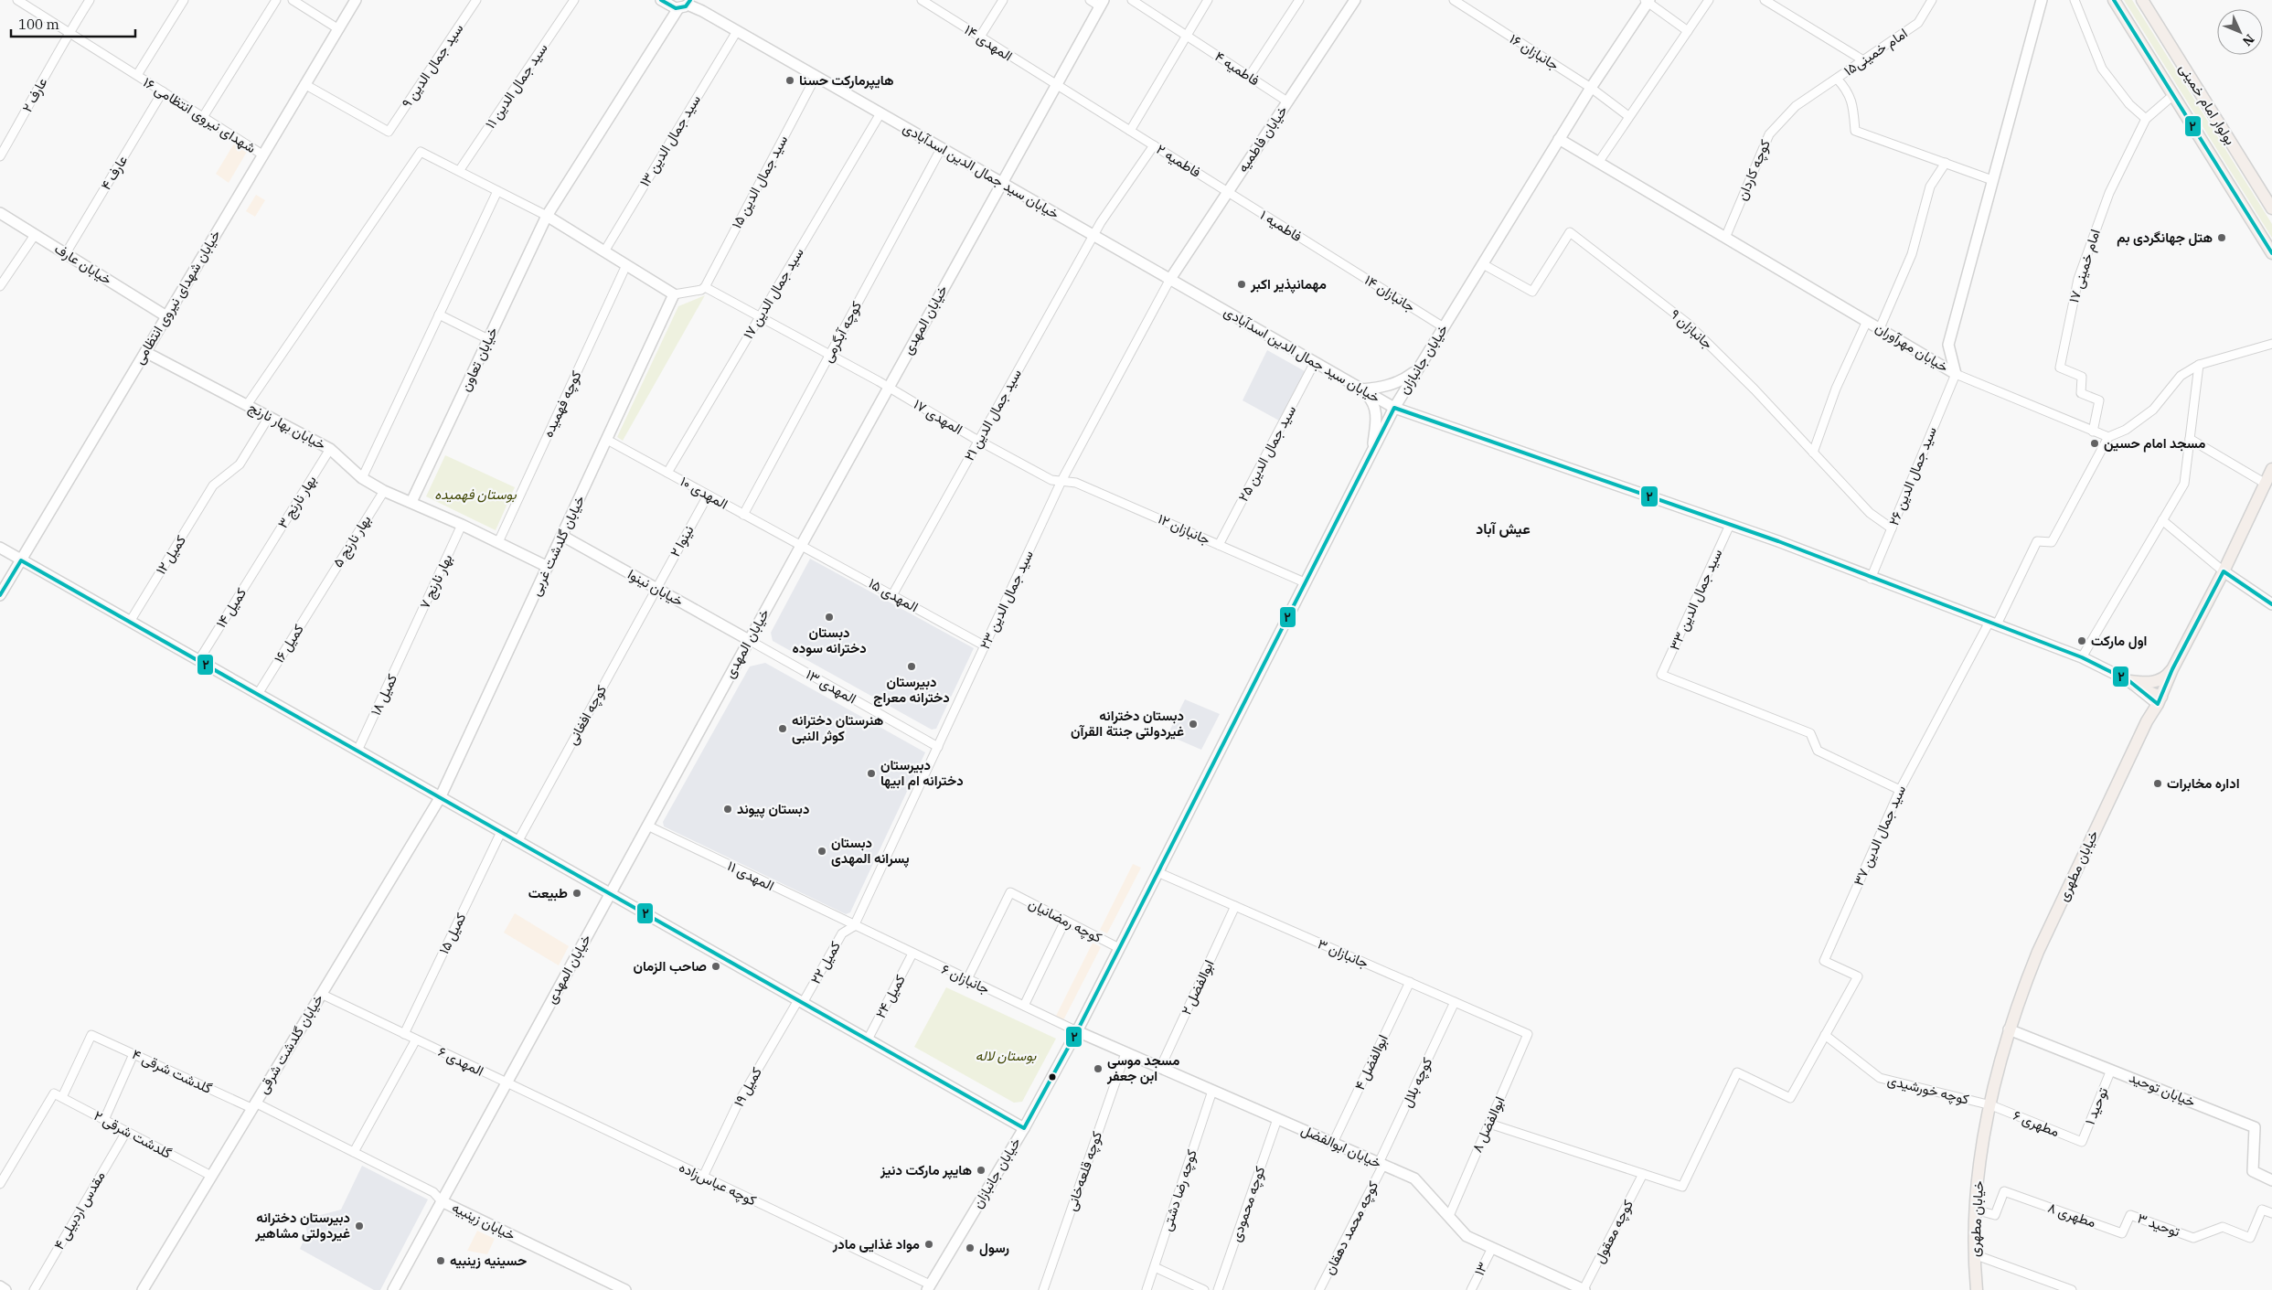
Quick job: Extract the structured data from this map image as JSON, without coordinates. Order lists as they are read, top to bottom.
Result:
{
  "streets": {
    "main road": ["بولوار امام خمینی", "خیابان مطهری"],
    "street": [
      "المهدی ۱۴",
      "امام خمینی۱۵ ‍",
      "جانبازان ۱۶",
      "سید جمال الدین ۹",
      "فاطمیه ۴",
      "سید جمال الدین ۱۱",
      "عارف ۲",
      "شهدای نیروی انتظامی ۱۶",
      "خیابان فاطمیه",
      "سید جمال الدین ۱۳",
      "فاطمیه ۲",
      "کوچه کاردان",
      "خیابان سید جمال الدین اسدآبادی",
      "عارف ۴",
      "سید جمال الدین ۱۵",
      "فاطمیه ۱",
      "خیابان عارف",
      "امام خمینی ۱۷",
      "سید جمال الدین ۱۷",
      "جانبازان ۱۴",
      "خیابان شهدای نیروی انتظامی",
      "خیابان المهدی",
      "جانبازان ۹",
      "کوچه آبگرمی",
      "خیابان مهرآوران",
      "خیابان تعاون",
      "خیابان جانبازان",
      "کوچه فهمیده",
      "سید جمال الدین ۲۱",
      "المهدی ۱۷",
      "خیابان بهار نارنج",
      "سید جمال الدین ۲۵",
      "سید جمال الدین ۲۶",
      "المهدی ۱۰",
      "بهار نارنج ۳",
      "جانبازان ۱۲",
      "بهار نارنج ۵",
      "نینوا ۲",
      "خیابان گلدشت غربی",
      "کمیل ۱۲",
      "بهار نارنج ۷",
      "خیابان نینوا",
      "المهدی ۱۵",
      "سید جمال الدین ۲۳",
      "سید جمال الدین ۳۳",
      "کمیل ۱۴",
      "کمیل ۱۶",
      "المهدی ۱۳",
      "کمیل ۱۸",
      "کوچه افغانی",
      "سید جمال الدین ۳۷",
      "المهدی ۱۱",
      "کوچه رمضانیان",
      "کمیل ۱۵",
      "جانبازان ۳",
      "کمیل ۲۲",
      "جانبازان ۶",
      "ابوالفضل ۲",
      "کمیل ۲۴",
      "خیابان گلدشت شرقی",
      "المهدی ۶",
      "ابوالفضل ۴",
      "گلدشت شرقی ۴",
      "کوچه بلال",
      "کمیل ۱۹",
      "کوچه خورشیدی",
      "خیابان توحید",
      "توحید ۱",
      "مطهری ۶",
      "ابوالفضل ۸",
      "گلدشت شرقی ۲",
      "خیابان ابوالفضل",
      "کوچه قلعه‌خانی",
      "کوچه عباس‌زاده",
      "کوچه رضا دشتی",
      "کوچه محمودی",
      "مقدس اردبیلی ۴",
      "مطهری ۸",
      "خیابان زینبیه",
      "توحید ۳",
      "کوچه محمد دهقان",
      "کوچه معقول",
      "۱۳"
    ]
  },
  "crossings": [
    ["المهدی ۱۴", "فاطمیه ۲"],
    ["المهدی ۱۴", "خیابان المهدی"],
    ["امام خمینی۱۵ ‍", "کوچه کاردان"],
    ["جانبازان ۱۶", "خیابان جانبازان"],
    ["سید جمال الدین ۹", "خیابان شهدای نیروی انتظامی"],
    ["فاطمیه ۴", "خیابان فاطمیه"],
    ["عارف ۲", "شهدای نیروی انتظامی ۱۶"],
    ["بولوار امام خمینی", "امام خمینی ۱۷"],
    ["شهدای نیروی انتظامی ۱۶", "عارف ۴"],
    ["شهدای نیروی انتظامی ۱۶", "خیابان شهدای نیروی انتظامی"],
    ["خیابان فاطمیه", "فاطمیه ۲"],
    ["خیابان فاطمیه", "خیابان سید جمال الدین اسدآبادی"],
    ["خیابان فاطمیه", "فاطمیه ۱"],
    ["خیابان فاطمیه", "سید جمال الدین ۲۳"],
    ["سید جمال الدین ۱۳", "خیابان سید جمال الدین اسدآبادی"],
    ["فاطمیه ۲", "فاطمیه ۱"],
    ["فاطمیه ۲", "سید جمال الدین ۲۱"],
    ["کوچه کاردان", "خیابان مهرآوران"],
    ["خیابان سید جمال الدین اسدآبادی", "سید جمال الدین ۱۵"],
    ["خیابان سید جمال الدین اسدآبادی", "سید جمال الدین ۱۷"],
    ["خیابان سید جمال الدین اسدآبادی", "خیابان المهدی"],
    ["خیابان سید جمال الدین اسدآبادی", "کوچه آبگرمی"],
    ["خیابان سید جمال الدین اسدآبادی", "خیابان تعاون"],
    ["خیابان سید جمال الدین اسدآبادی", "خیابان جانبازان"],
    ["خیابان سید جمال الدین اسدآبادی", "سید جمال الدین ۲۱"],
    ["خیابان سید جمال الدین اسدآبادی", "سید جمال الدین ۲۵"],
    ["خیابان سید جمال الدین اسدآبادی", "سید جمال الدین ۲۶"],
    ["خیابان سید جمال الدین اسدآبادی", "سید جمال الدین ۲۳"],
    ["خیابان سید جمال الدین اسدآبادی", "سید جمال الدین ۳۳"],
    ["خیابان سید جمال الدین اسدآبادی", "سید جمال الدین ۳۷"],
    ["عارف ۴", "خیابان عارف"],
    ["سید جمال الدین ۱۵", "المهدی ۱۷"],
    ["فاطمیه ۱", "جانبازان ۱۴"],
    ["خیابان عارف", "خیابان شهدای نیروی انتظامی"],
    ["سید جمال الدین ۱۷", "المهدی ۱۷"],
    ["سید جمال الدین ۱۷", "المهدی ۱۰"],
    ["جانبازان ۱۴", "خیابان جانبازان"],
    ["خیابان شهدای نیروی انتظامی", "خیابان بهار نارنج"],
    ["خیابان المهدی", "المهدی ۱۷"],
    ["خیابان المهدی", "المهدی ۱۰"],
    ["خیابان المهدی", "خیابان نینوا"],
    ["خیابان المهدی", "المهدی ۱۵"],
    ["خیابان المهدی", "المهدی ۱۳"],
    ["خیابان المهدی", "المهدی ۱۱"],
    ["خیابان المهدی", "المهدی ۶"],
    ["خیابان المهدی", "گلدشت شرقی ۴"],
    ["خیابان المهدی", "کوچه عباس‌زاده"],
    ["خیابان المهدی", "خیابان زینبیه"],
    ["جانبازان ۹", "خیابان جانبازان"],
    ["جانبازان ۹", "سید جمال الدین ۲۶"],
    ["کوچه آبگرمی", "المهدی ۱۷"],
    ["کوچه آبگرمی", "المهدی ۱۰"],
    ["خیابان مهرآوران", "خیابان جانبازان"],
    ["خیابان مهرآوران", "سید جمال الدین ۲۶"],
    ["خیابان تعاون", "خیابان بهار نارنج"],
    ["خیابان جانبازان", "جانبازان ۱۲"],
    ["خیابان جانبازان", "کوچه رمضانیان"],
    ["خیابان جانبازان", "جانبازان ۳"],
    ["خیابان جانبازان", "جانبازان ۶"],
    ["خیابان جانبازان", "خیابان ابوالفضل"],
    ["خیابان جانبازان", "کوچه عباس‌زاده"],
    ["کوچه فهمیده", "خیابان بهار نارنج"],
    ["سید جمال الدین ۲۱", "المهدی ۱۷"],
    ["سید جمال الدین ۲۱", "المهدی ۱۵"],
    ["المهدی ۱۷", "جانبازان ۱۲"],
    ["المهدی ۱۷", "سید جمال الدین ۲۳"],
    ["خیابان بهار نارنج", "بهار نارنج ۳"],
    ["خیابان بهار نارنج", "بهار نارنج ۵"],
    ["خیابان بهار نارنج", "خیابان گلدشت غربی"],
    ["خیابان بهار نارنج", "کمیل ۱۲"],
    ["خیابان بهار نارنج", "بهار نارنج ۷"],
    ["سید جمال الدین ۲۵", "جانبازان ۱۲"],
    ["المهدی ۱۰", "نینوا ۲"],
    ["المهدی ۱۰", "خیابان گلدشت غربی"],
    ["المهدی ۱۰", "المهدی ۱۵"],
    ["بهار نارنج ۳", "کمیل ۱۴"],
    ["جانبازان ۱۲", "سید جمال الدین ۲۳"],
    ["بهار نارنج ۵", "کمیل ۱۶"],
    ["نینوا ۲", "خیابان نینوا"],
    ["نینوا ۲", "کوچه افغانی"],
    ["خیابان گلدشت غربی", "خیابان نینوا"],
    ["خیابان گلدشت غربی", "خیابان گلدشت شرقی"],
    ["بهار نارنج ۷", "کمیل ۱۸"],
    ["خیابان نینوا", "المهدی ۱۳"],
    ["خیابان نینوا", "کوچه افغانی"],
    ["المهدی ۱۵", "سید جمال الدین ۲۳"],
    ["سید جمال الدین ۲۳", "المهدی ۱۳"],
    ["سید جمال الدین ۲۳", "المهدی ۱۱"],
    ["سید جمال الدین ۲۳", "کمیل ۲۲"],
    ["سید جمال الدین ۲۳", "جانبازان ۶"],
    ["سید جمال الدین ۳۳", "سید جمال الدین ۳۷"],
    ["سید جمال الدین ۳۷", "کوچه خورشیدی"],
    ["خیابان مطهری", "کوچه خورشیدی"],
    ["خیابان مطهری", "خیابان توحید"],
    ["خیابان مطهری", "مطهری ۶"],
    ["خیابان مطهری", "مطهری ۸"],
    ["المهدی ۱۱", "کمیل ۲۲"],
    ["المهدی ۱۱", "جانبازان ۶"],
    ["کوچه رمضانیان", "جانبازان ۶"],
    ["کمیل ۱۵", "المهدی ۶"],
    ["جانبازان ۳", "ابوالفضل ۲"],
    ["جانبازان ۳", "ابوالفضل ۴"],
    ["جانبازان ۳", "کوچه بلال"],
    ["جانبازان ۳", "ابوالفضل ۸"],
    ["کمیل ۲۲", "جانبازان ۶"],
    ["کمیل ۲۲", "کمیل ۱۹"],
    ["جانبازان ۶", "کمیل ۲۴"],
    ["جانبازان ۶", "خیابان ابوالفضل"],
    ["ابوالفضل ۲", "خیابان ابوالفضل"],
    ["خیابان گلدشت شرقی", "المهدی ۶"],
    ["خیابان گلدشت شرقی", "گلدشت شرقی ۴"],
    ["خیابان گلدشت شرقی", "گلدشت شرقی ۲"],
    ["المهدی ۶", "کوچه عباس‌زاده"],
    ["ابوالفضل ۴", "خیابان ابوالفضل"],
    ["گلدشت شرقی ۴", "گلدشت شرقی ۲"],
    ["گلدشت شرقی ۴", "خیابان زینبیه"],
    ["کوچه بلال", "خیابان ابوالفضل"],
    ["کوچه بلال", "کوچه محمد دهقان"],
    ["کمیل ۱۹", "کوچه عباس‌زاده"],
    ["کوچه خورشیدی", "مطهری ۶"],
    ["خیابان توحید", "توحید ۱"],
    ["توحید ۱", "مطهری ۶"],
    ["ابوالفضل ۸", "خیابان ابوالفضل"],
    ["گلدشت شرقی ۲", "مقدس اردبیلی ۴"],
    ["خیابان ابوالفضل", "کوچه قلعه‌خانی"],
    ["خیابان ابوالفضل", "کوچه رضا دشتی"],
    ["خیابان ابوالفضل", "کوچه محمودی"],
    ["خیابان ابوالفضل", "کوچه محمد دهقان"],
    ["خیابان ابوالفضل", "کوچه معقول"],
    ["خیابان ابوالفضل", "۱۳"],
    ["مطهری ۸", "توحید ۳"]
  ],
  "districts": ["عیش آباد"],
  "parks": ["بوستان فهمیده", "بوستان لاله"],
  "places": [
    "هایپرمارکت حسنا",
    "هتل جهانگردی بم",
    "مهمانپذیر اکبر",
    "مسجد امام حسین",
    "دبستان دخترانه سوده",
    "اول مارکت",
    "دبیرستان دخترانه معراج",
    "دبستان دخترانه غیردولتی جنتة القرآن",
    "هنرستان دخترانه کوثر النبی",
    "دبیرستان دخترانه ام ابیها",
    "اداره مخابرات",
    "دبستان پیوند",
    "دبستان پسرانه المهدی",
    "طبیعت",
    "صاحب الزمان",
    "مسجد موسی ابن جعفر",
    "هایپر مارکت دنیز",
    "دبیرستان دخترانه غیردولتی مشاهیر",
    "مواد غذایی مادر",
    "رسول",
    "حسینیه زینبیه"
  ],
  "lines": ["transit line ۲"],
  "scale_bar": "100 m",
  "north": "bottom right"
}
